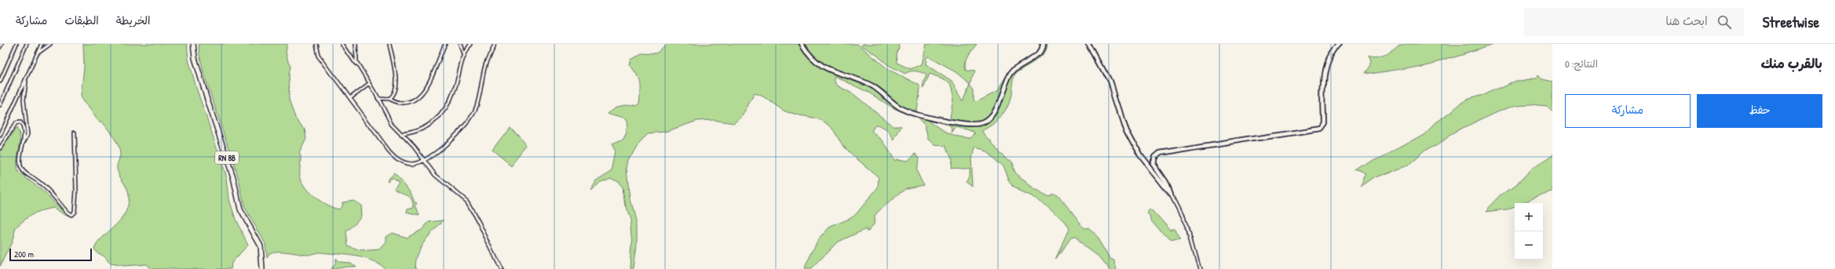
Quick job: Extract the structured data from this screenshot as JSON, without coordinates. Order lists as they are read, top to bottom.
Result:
{
  "streets": {
    "main road": ["RN 8B"]
  },
  "scale_bar": "200 m",
  "page": {
    "header": "Streetwise",
    "search": "ابحث هنا",
    "nav": ["الخريطة", "الطبقات", "مشاركة"],
    "heading": ["بالقرب منك", "النتائج: 0"],
    "buttons": ["حفظ", "مشاركة"],
    "map_buttons": ["+", "−"],
    "scale": "200 m"
  }
}
